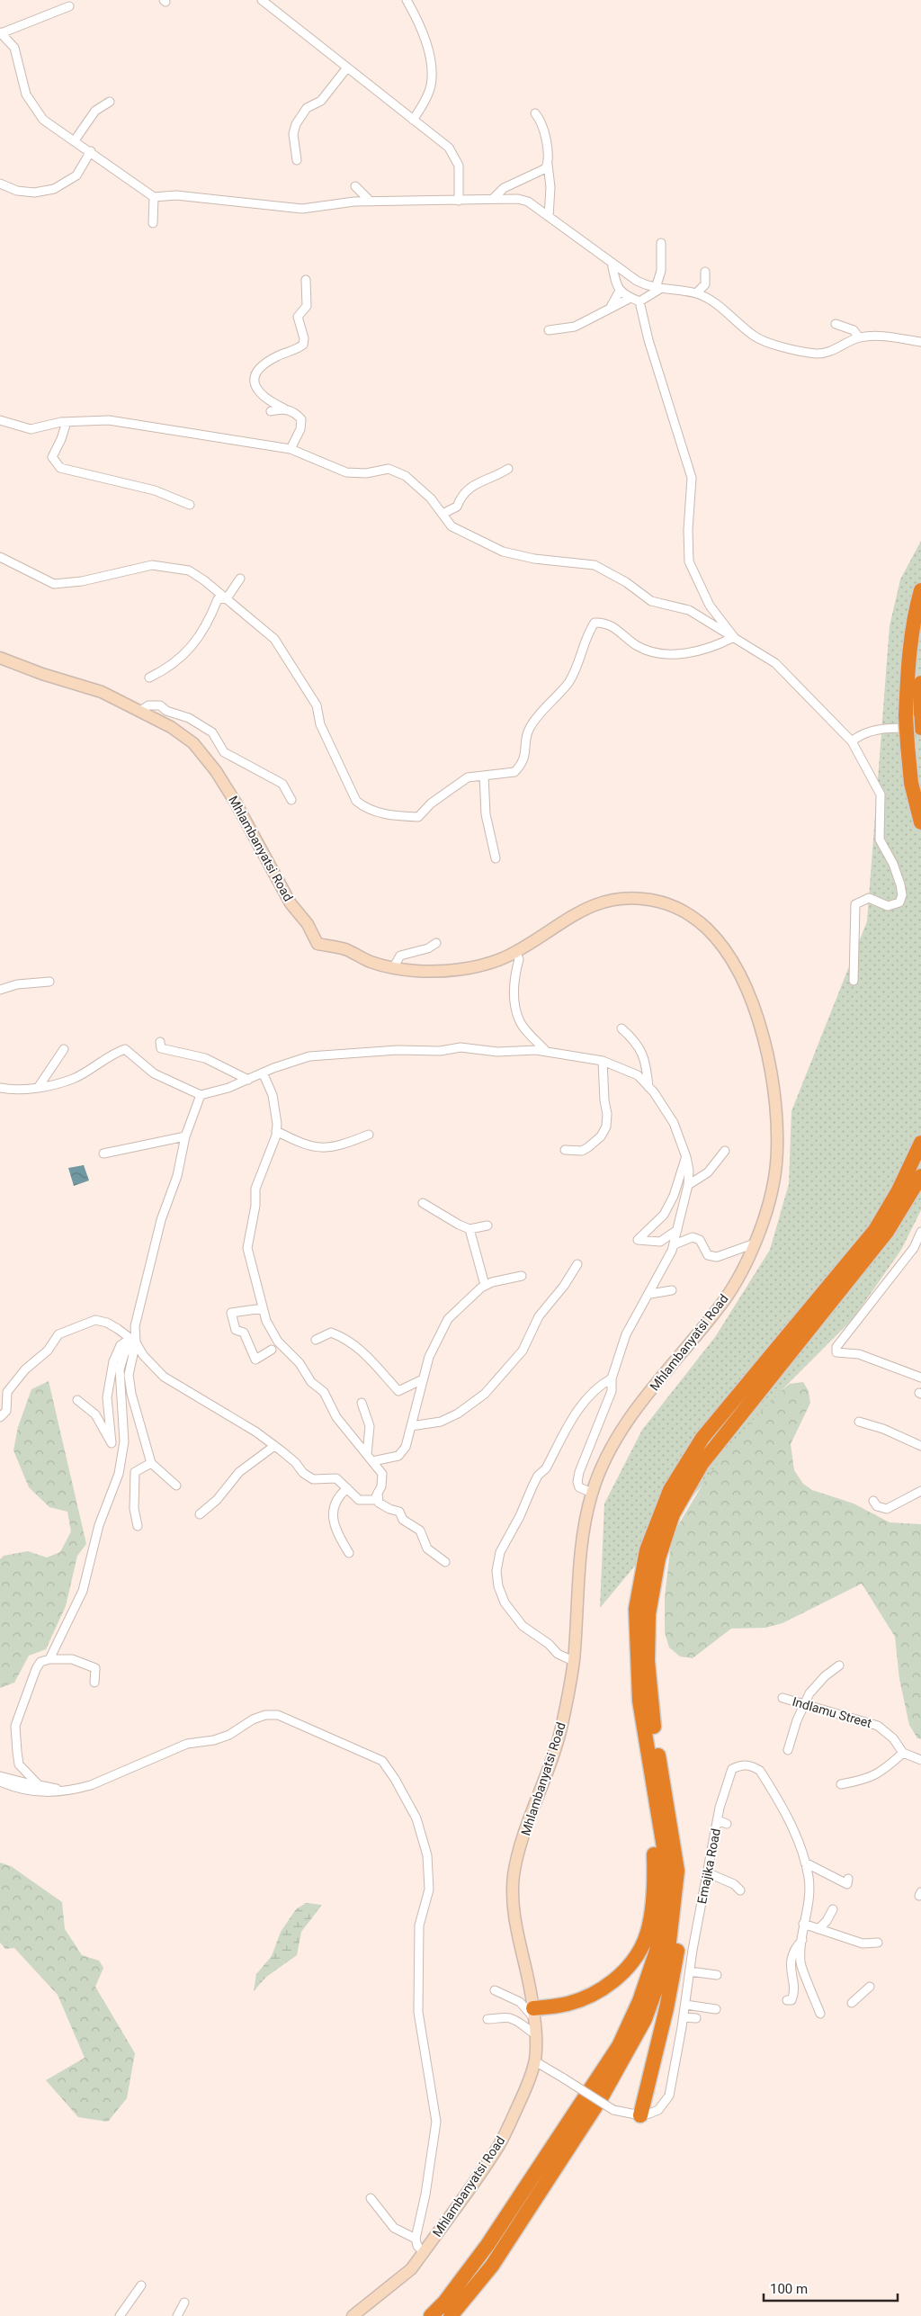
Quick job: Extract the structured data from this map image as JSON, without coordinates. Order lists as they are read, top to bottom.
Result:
{
  "streets": {
    "main road": ["Mhlambanyatsi Road"],
    "street": ["Indlamu Street", "Emajika Road"]
  },
  "scale_bar": "100 m"
}
